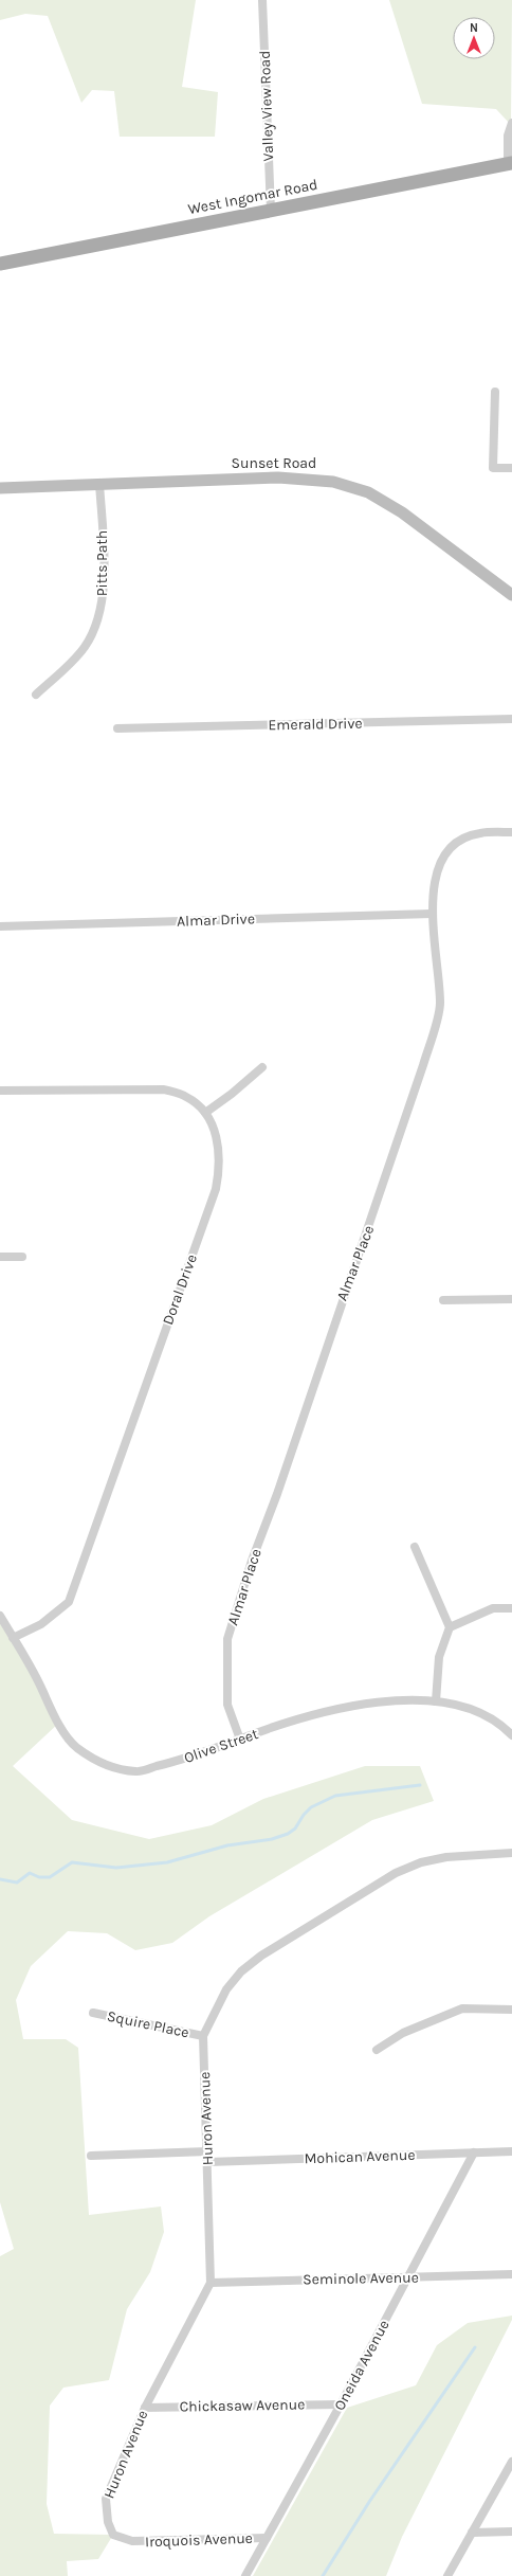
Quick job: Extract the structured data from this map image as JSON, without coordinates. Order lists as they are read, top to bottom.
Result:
{
  "streets": {
    "main road": ["West Ingomar Road"],
    "street": [
      "Valley View Road",
      "Sunset Road",
      "Pitts Path",
      "Emerald Drive",
      "Almar Drive",
      "Almar Place",
      "Doral Drive",
      "Olive Street",
      "Squire Place",
      "Huron Avenue",
      "Mohican Avenue",
      "Seminole Avenue",
      "Oneida Avenue",
      "Chickasaw Avenue",
      "Iroquois Avenue"
    ]
  },
  "crossings": [
    ["Valley View Road", "West Ingomar Road"],
    ["Sunset Road", "Pitts Path"],
    ["Almar Drive", "Almar Place"],
    ["Almar Place", "Olive Street"],
    ["Doral Drive", "Olive Street"],
    ["Squire Place", "Huron Avenue"],
    ["Huron Avenue", "Mohican Avenue"],
    ["Huron Avenue", "Seminole Avenue"],
    ["Huron Avenue", "Chickasaw Avenue"],
    ["Huron Avenue", "Iroquois Avenue"],
    ["Mohican Avenue", "Oneida Avenue"],
    ["Seminole Avenue", "Oneida Avenue"],
    ["Oneida Avenue", "Chickasaw Avenue"],
    ["Oneida Avenue", "Iroquois Avenue"]
  ],
  "north": "top"
}
